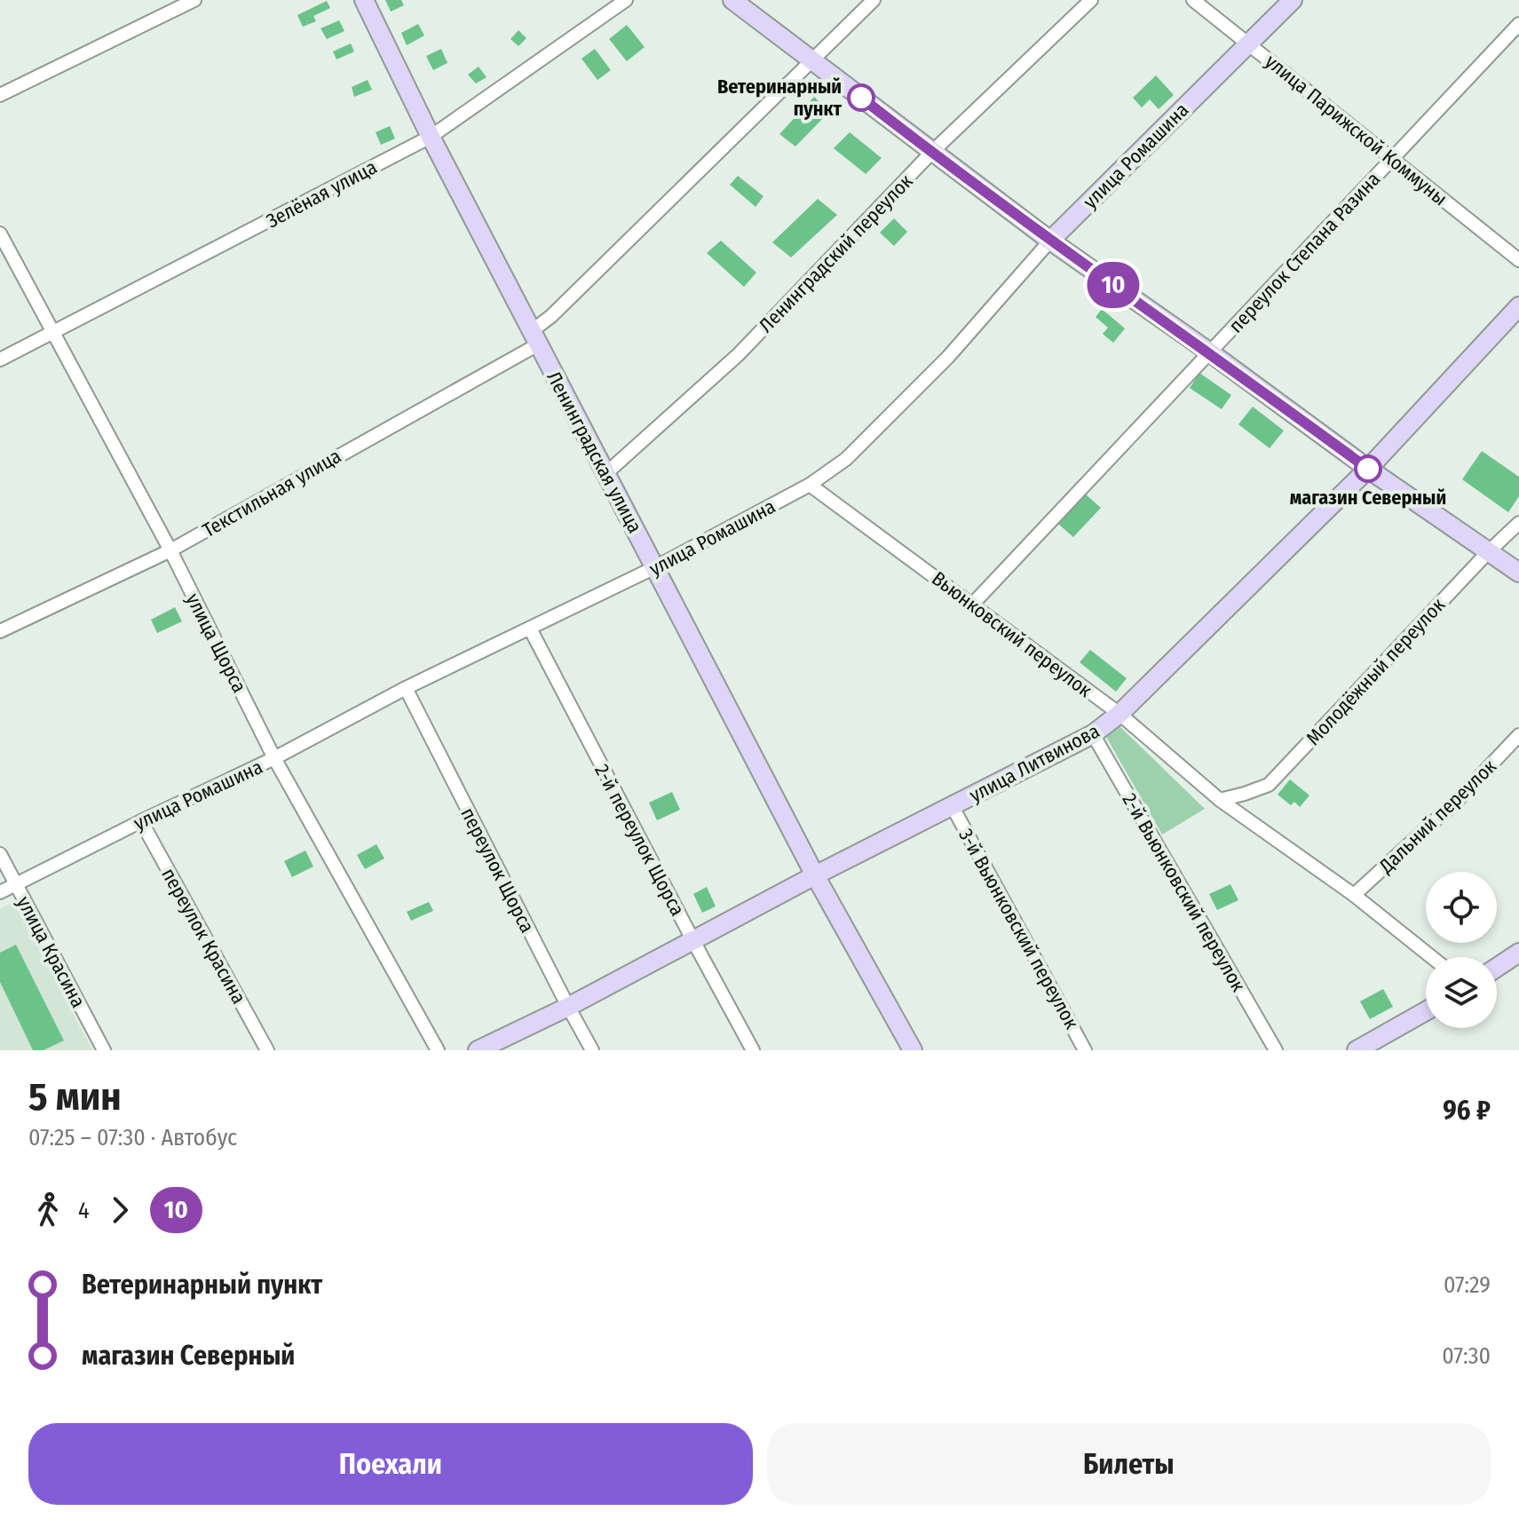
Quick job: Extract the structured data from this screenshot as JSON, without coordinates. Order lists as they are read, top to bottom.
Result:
{
  "streets": {
    "main road": ["улица Ромашина", "Ленинградская улица", "улица Литвинова"],
    "street": [
      "улица Парижской Коммуны",
      "Зелёная улица",
      "переулок Степана Разина",
      "Ленинградский переулок",
      "Текстильная улица",
      "Вьюнковский переулок",
      "улица Щорса",
      "Молодёжный переулок",
      "Дальний переулок",
      "2-й переулок Щорса",
      "переулок Щорса",
      "2-й Вьюнковский переулок",
      "3-й Вьюнковский переулок",
      "переулок Красина",
      "улица Красина"
    ]
  },
  "crossings": [
    ["улица Парижской Коммуны", "улица Ромашина"],
    ["улица Парижской Коммуны", "переулок Степана Разина"],
    ["улица Ромашина", "Ленинградская улица"],
    ["улица Ромашина", "Вьюнковский переулок"],
    ["улица Ромашина", "улица Щорса"],
    ["улица Ромашина", "2-й переулок Щорса"],
    ["улица Ромашина", "переулок Щорса"],
    ["улица Ромашина", "переулок Красина"],
    ["улица Ромашина", "улица Красина"],
    ["Зелёная улица", "Ленинградская улица"],
    ["Зелёная улица", "улица Щорса"],
    ["переулок Степана Разина", "Вьюнковский переулок"],
    ["Ленинградский переулок", "Ленинградская улица"],
    ["Ленинградская улица", "Текстильная улица"],
    ["Ленинградская улица", "улица Литвинова"],
    ["Текстильная улица", "улица Щорса"],
    ["Вьюнковский переулок", "Молодёжный переулок"],
    ["Вьюнковский переулок", "улица Литвинова"],
    ["Вьюнковский переулок", "Дальний переулок"],
    ["улица Литвинова", "2-й переулок Щорса"],
    ["улица Литвинова", "переулок Щорса"],
    ["улица Литвинова", "2-й Вьюнковский переулок"],
    ["улица Литвинова", "3-й Вьюнковский переулок"]
  ],
  "places": ["Ветеринарный пункт", "магазин Северный"],
  "lines": ["bus line 10"],
  "page": {
    "on_map": "10",
    "heading": ["5 мин", "07:25 – 07:30 · Автобус", "96 ₽"],
    "legs": ["4", "10"],
    "list": [
      {
        "name": "Ветеринарный пункт",
        "value": "07:29"
      },
      {
        "name": "магазин Северный",
        "value": "07:30"
      }
    ],
    "buttons": ["Поехали", "Билеты"]
  }
}
